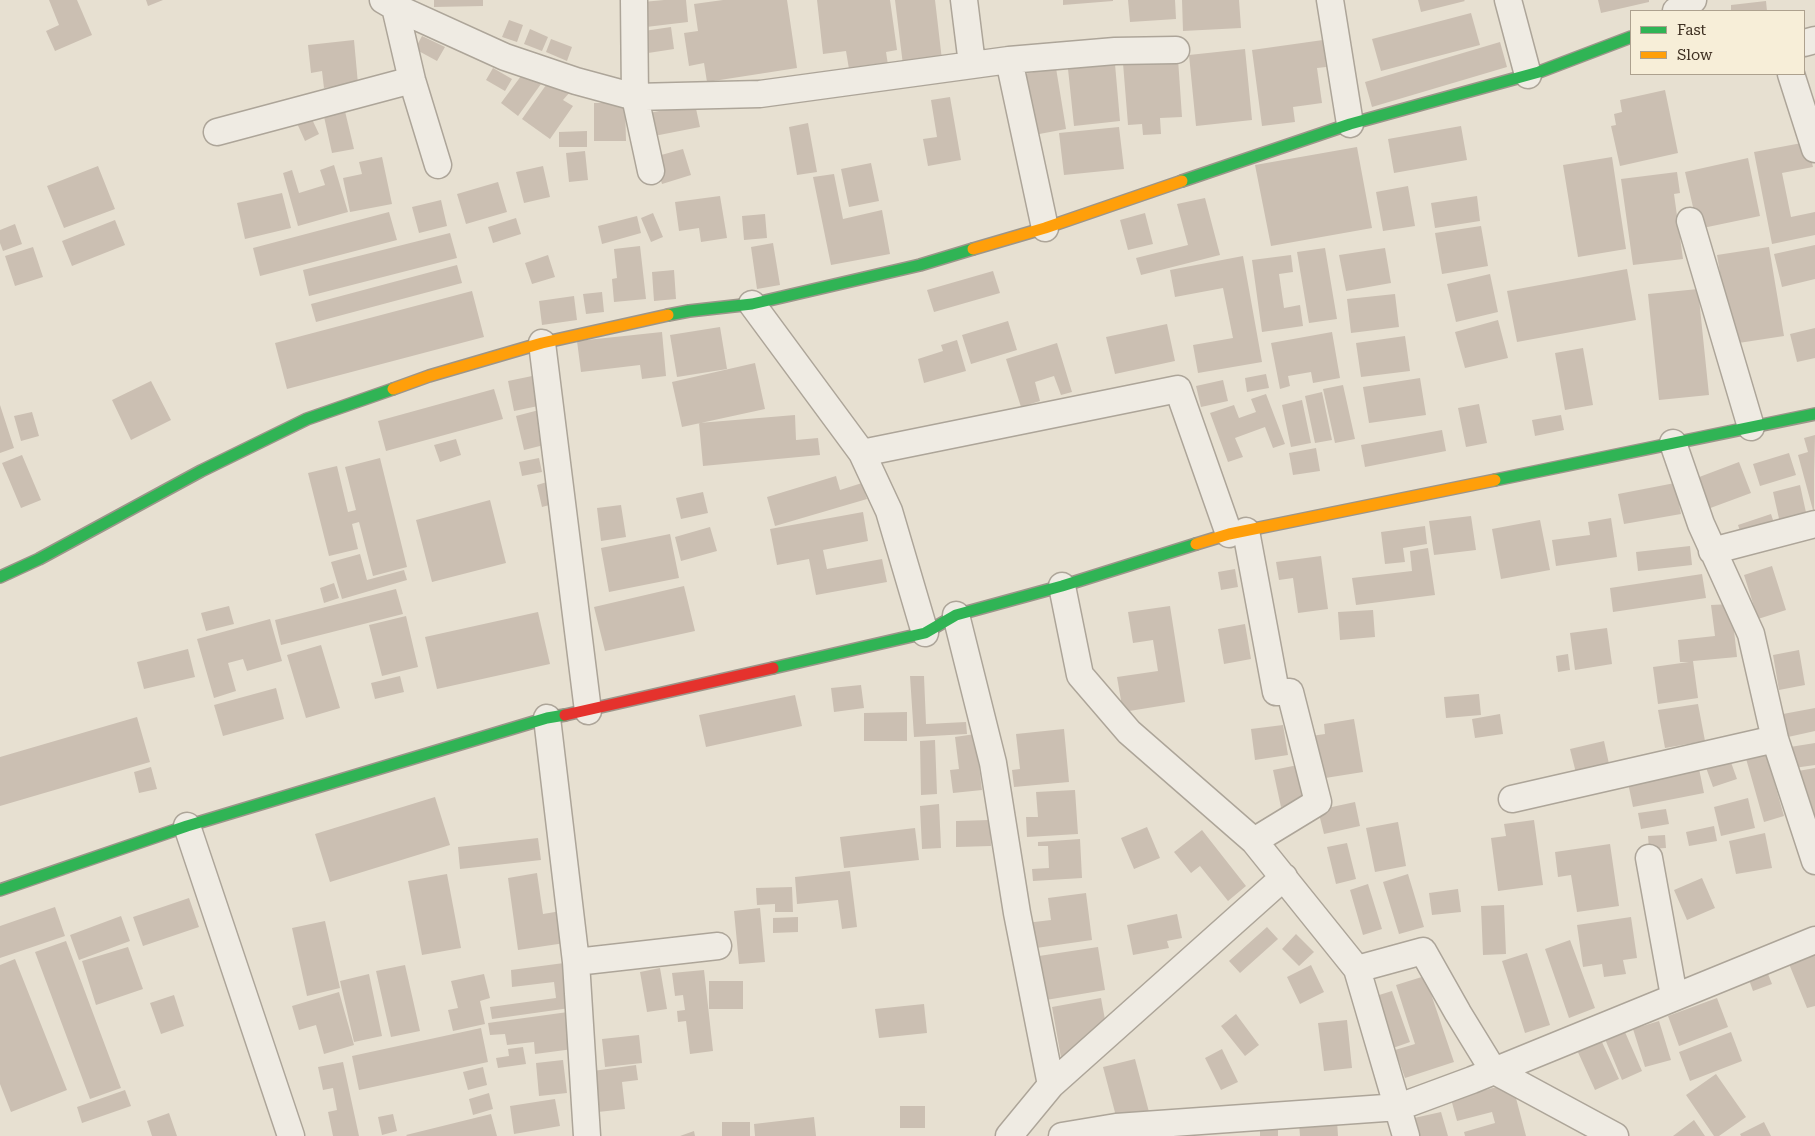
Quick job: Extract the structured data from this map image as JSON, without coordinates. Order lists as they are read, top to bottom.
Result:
{
  "legend": ["Fast", "Slow"]
}
